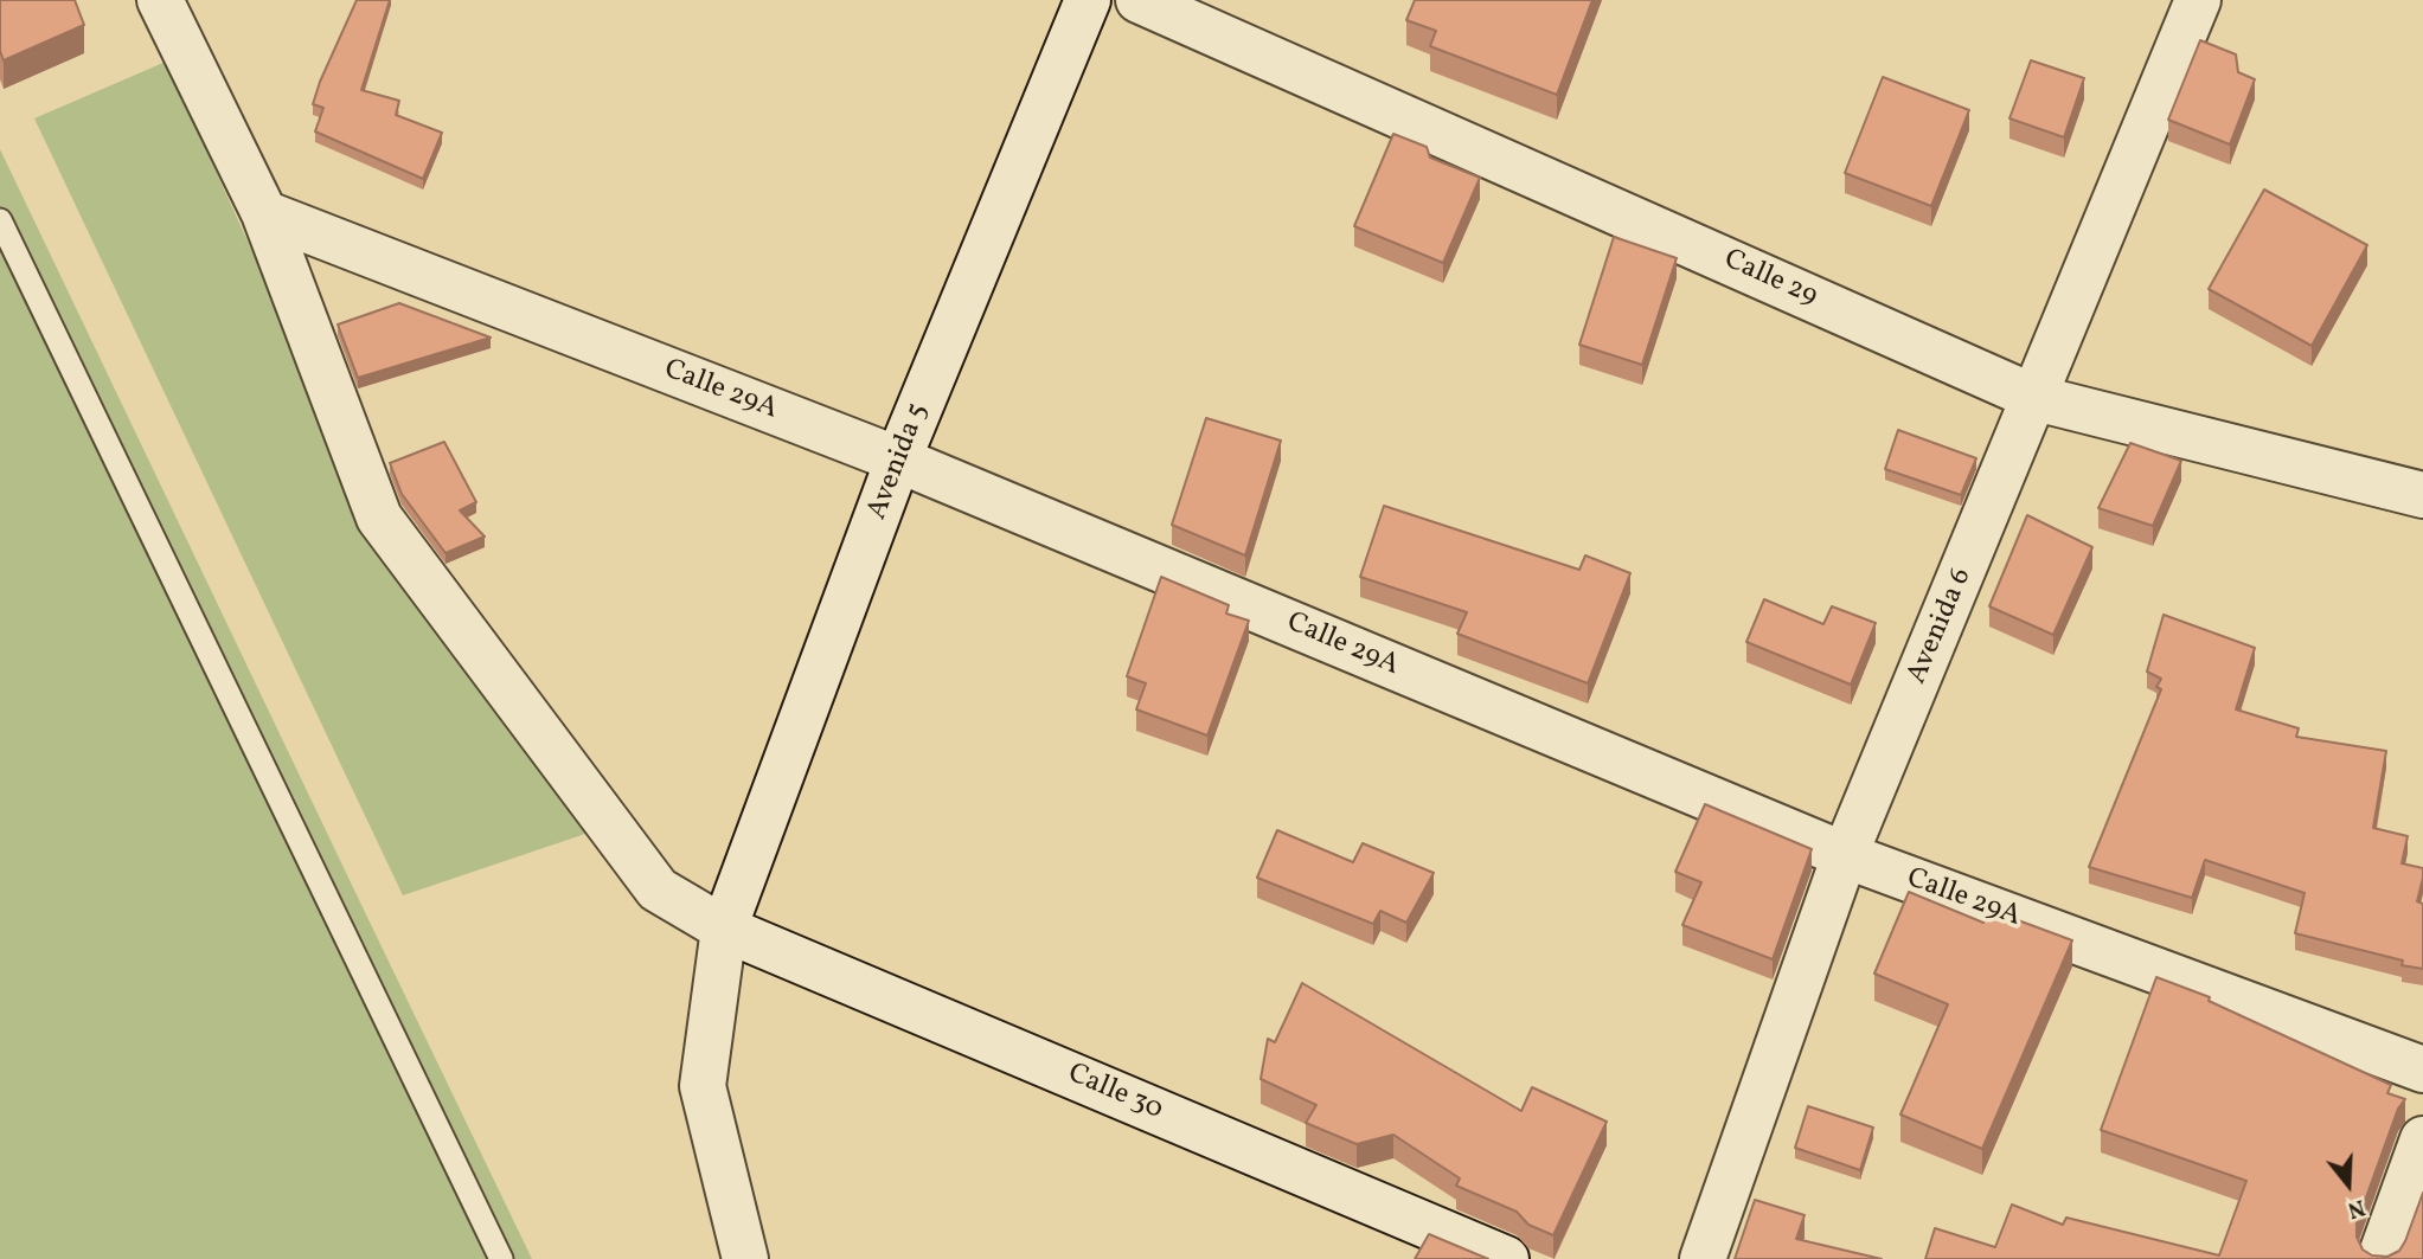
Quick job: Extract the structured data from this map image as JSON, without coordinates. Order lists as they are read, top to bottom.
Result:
{
  "streets": {
    "street": [
      "Calle 29",
      "Calle 29A",
      "Avenida 5",
      "Avenida 6",
      "Calle 30"
    ]
  },
  "crossings": [
    ["Calle 29", "Avenida 6"],
    ["Calle 29A", "Avenida 5"],
    ["Calle 29A", "Avenida 6"],
    ["Calle 29A", "Calle 30"],
    ["Avenida 5", "Calle 30"]
  ],
  "north": "bottom"
}
